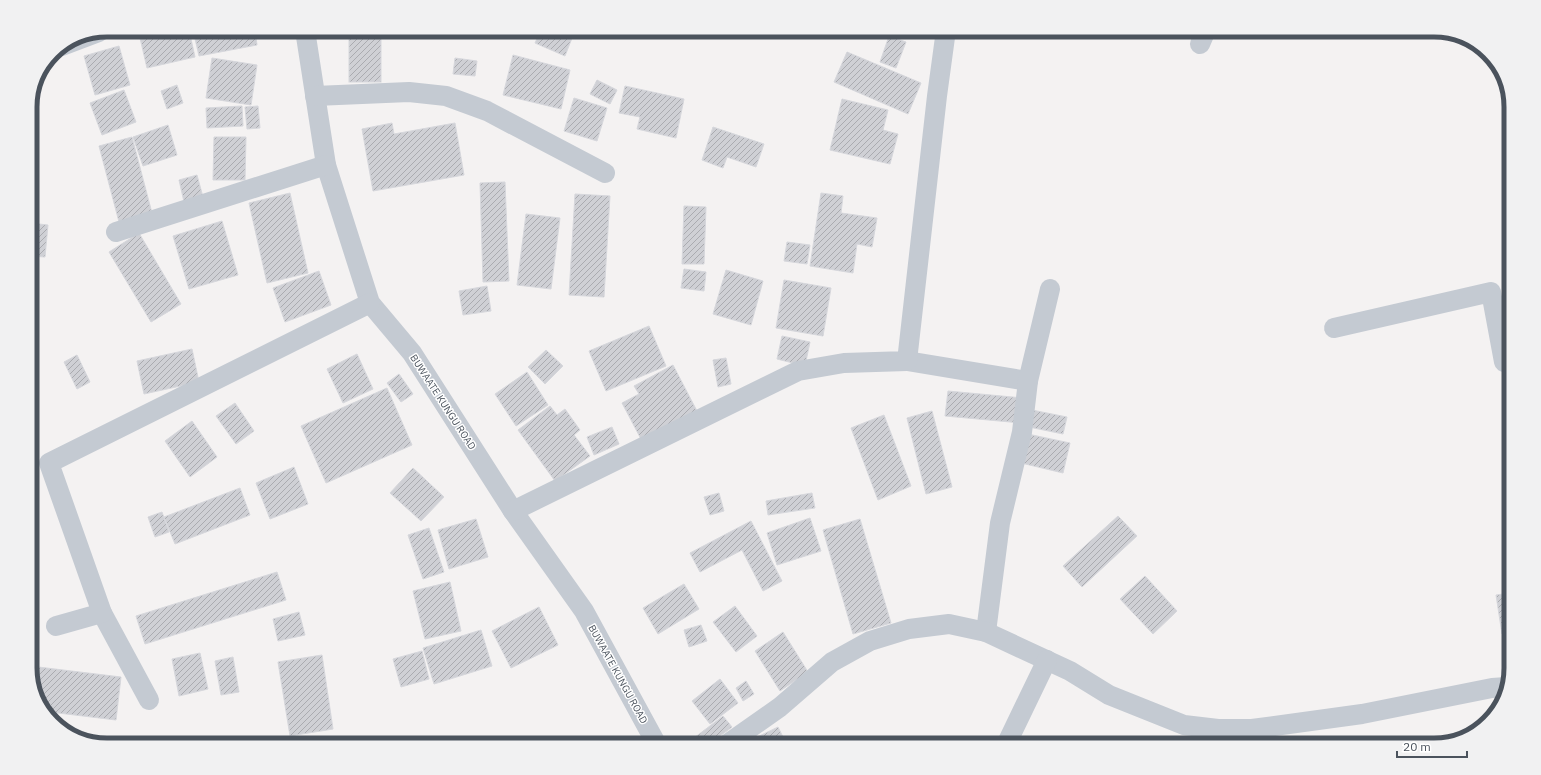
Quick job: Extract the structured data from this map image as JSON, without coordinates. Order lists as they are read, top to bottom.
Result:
{
  "streets": {
    "street": ["BUWAATE KUNGU ROAD"]
  },
  "scale_bar": "20 m"
}
